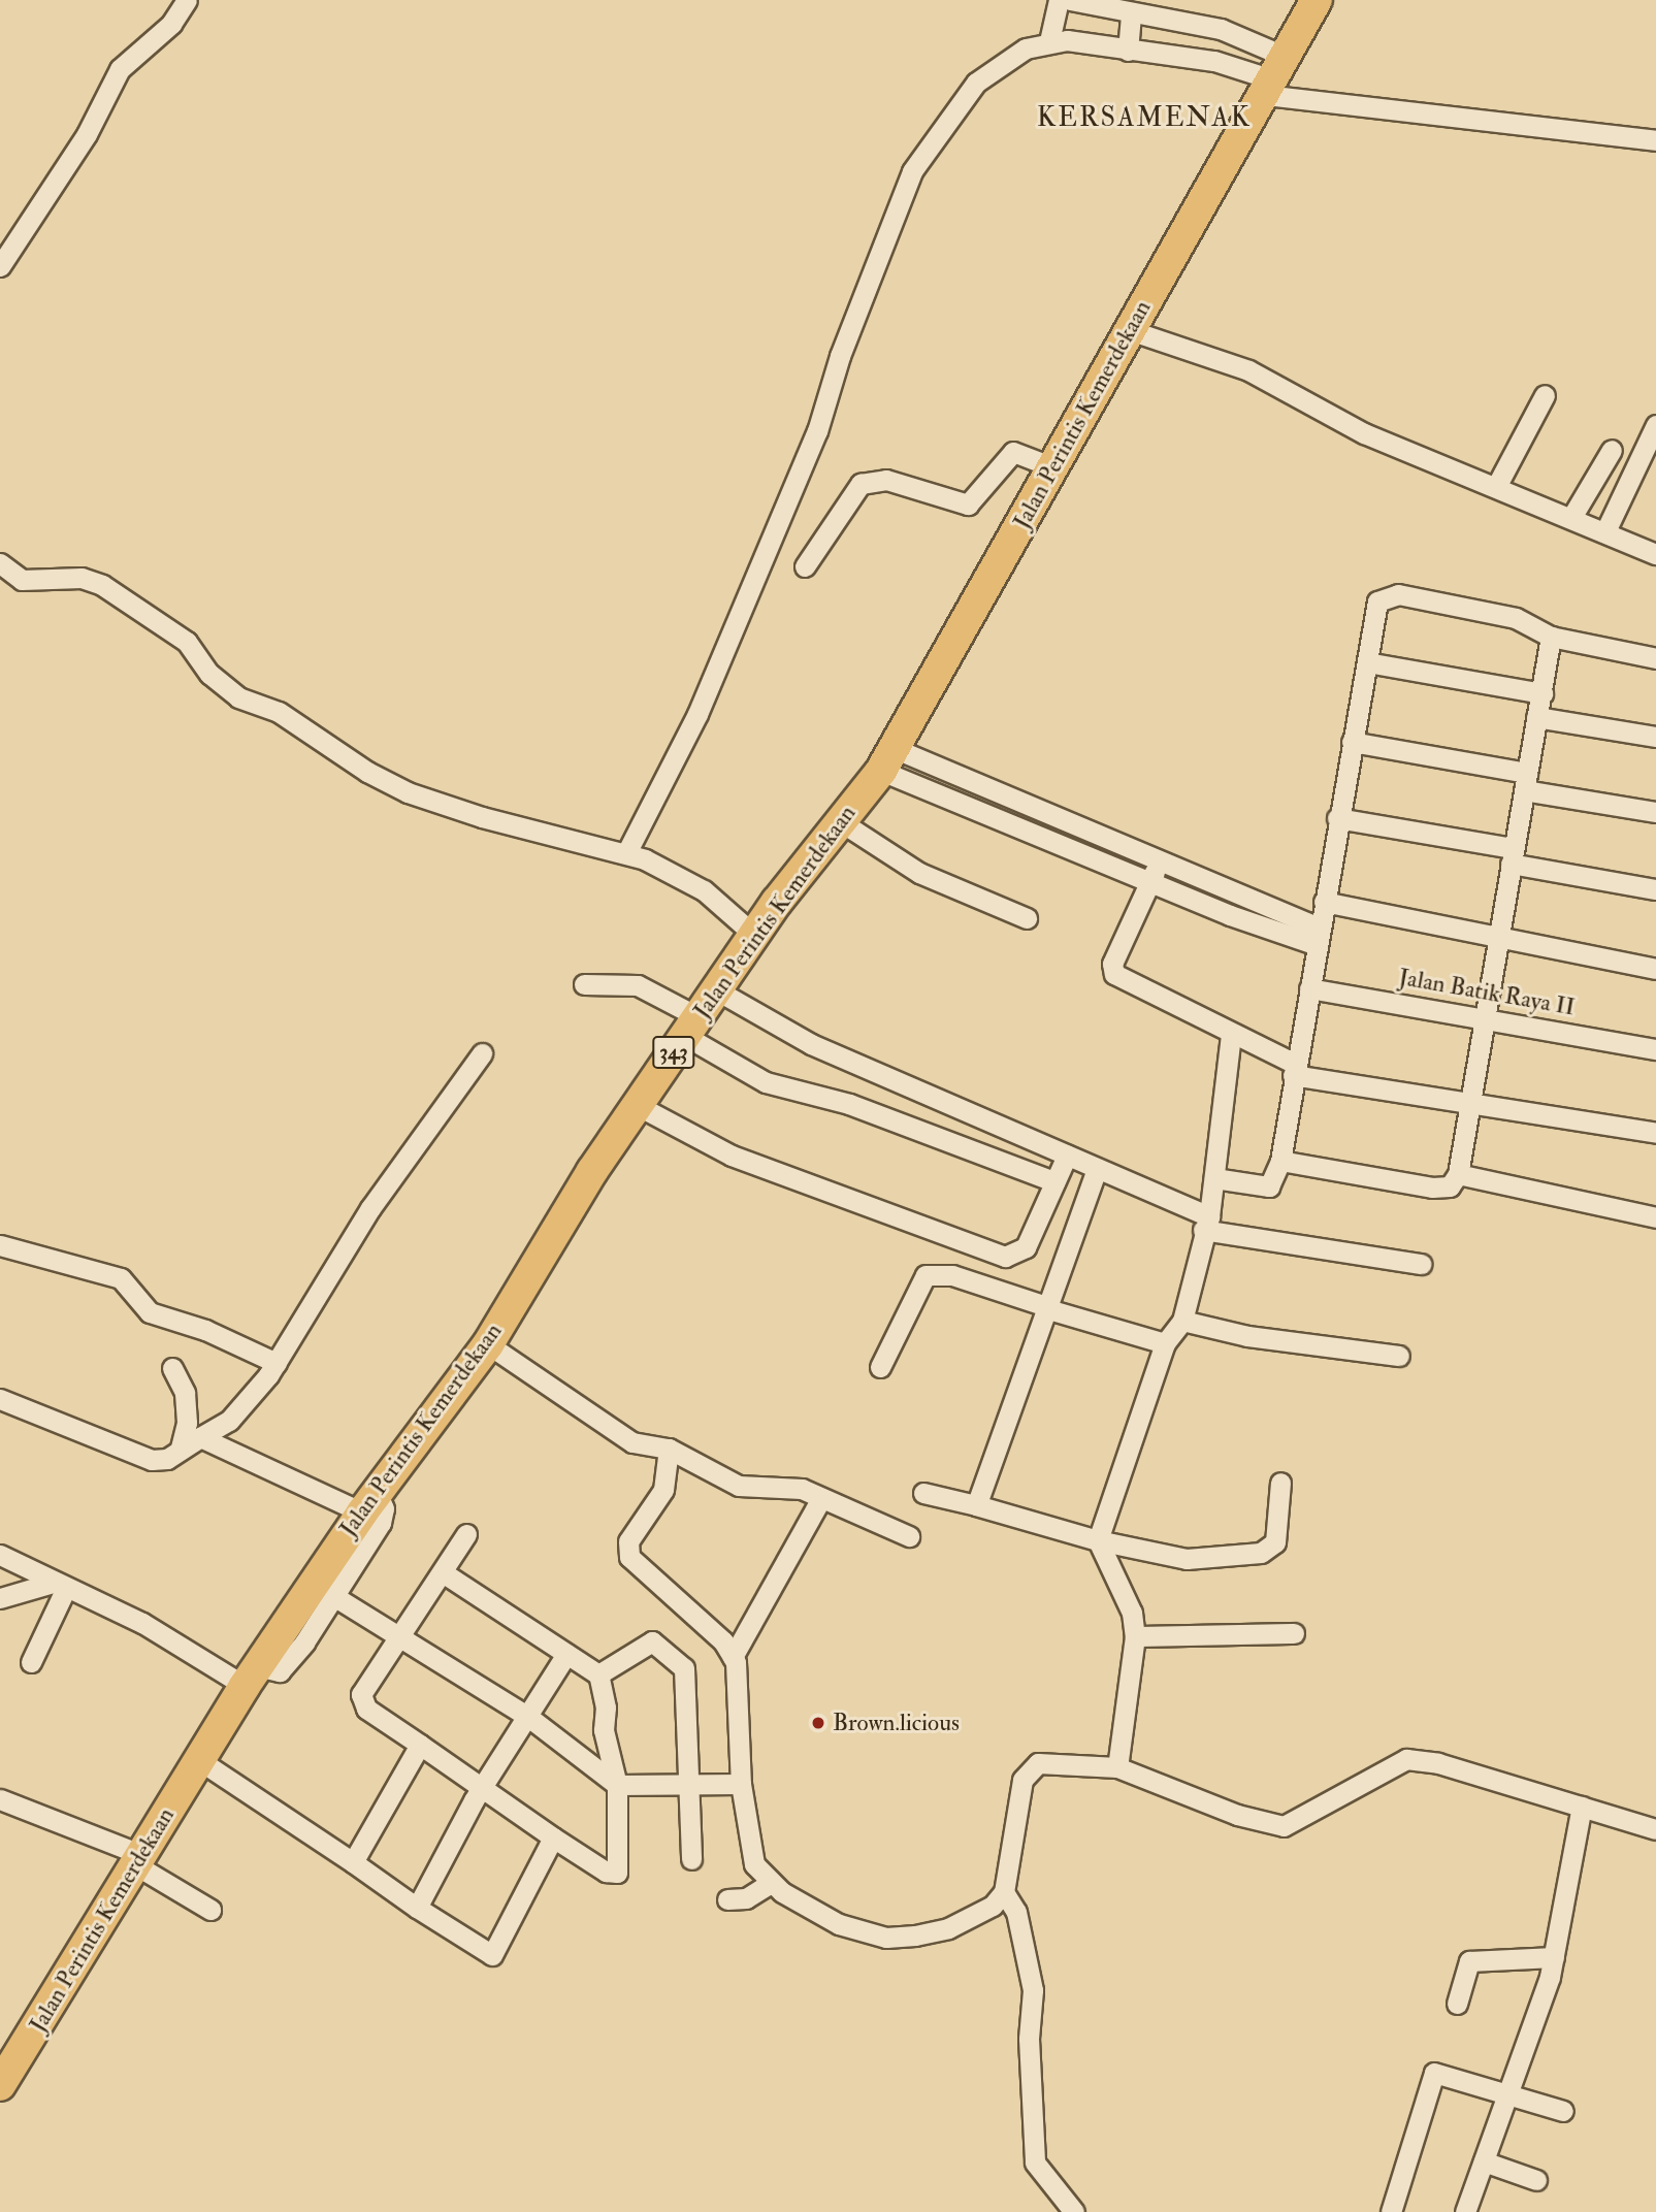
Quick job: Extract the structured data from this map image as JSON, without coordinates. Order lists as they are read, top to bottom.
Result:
{
  "streets": {
    "main road": ["Jalan Perintis Kemerdekaan", "343"],
    "street": ["Jalan Batik Raya II"]
  },
  "districts": ["KERSAMENAK"],
  "places": ["Brown.licious"]
}
